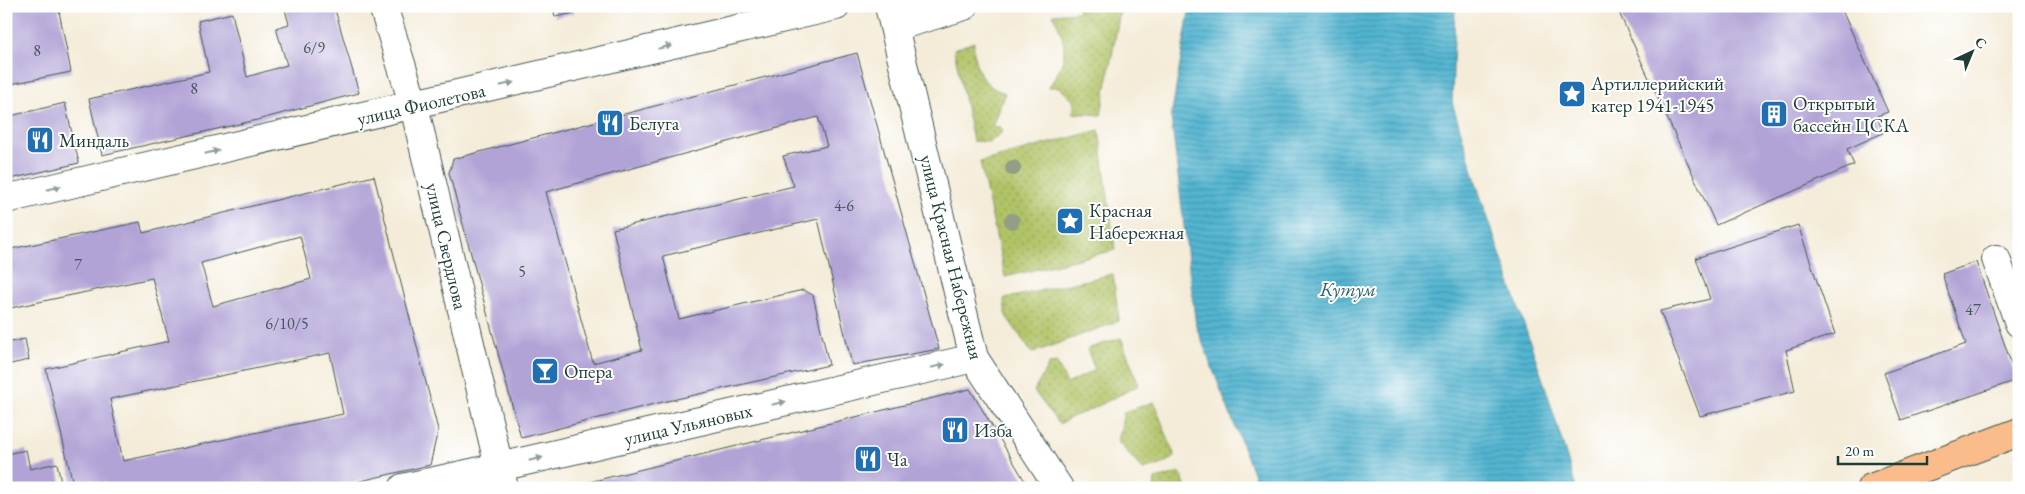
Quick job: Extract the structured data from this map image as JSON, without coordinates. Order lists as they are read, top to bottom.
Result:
{
  "streets": {
    "street": [
      "улица Фиолетова",
      "улица Свердлова",
      "улица Красная Набережная",
      "улица Ульяновых"
    ]
  },
  "crossings": [
    ["улица Фиолетова", "улица Свердлова"],
    ["улица Свердлова", "улица Ульяновых"],
    ["улица Красная Набережная", "улица Ульяновых"]
  ],
  "one_way": ["улица Фиолетова", "улица Ульяновых"],
  "water": ["Кутум"],
  "places": {
    "place": ["Артиллерийский катер 1941-1945", "Красная Набережная"],
    "building": ["Открытый бассейн ЦСКА"],
    "restaurant": [
      "Белуга",
      "Миндаль",
      "Изба",
      "Ча"
    ],
    "bar": ["Опера"]
  },
  "house_numbers": [
    "6/9",
    "8",
    "8",
    "4-6",
    "7",
    "5",
    "47",
    "6/10/5"
  ],
  "scale_bar": "20 m",
  "north": "top right"
}
